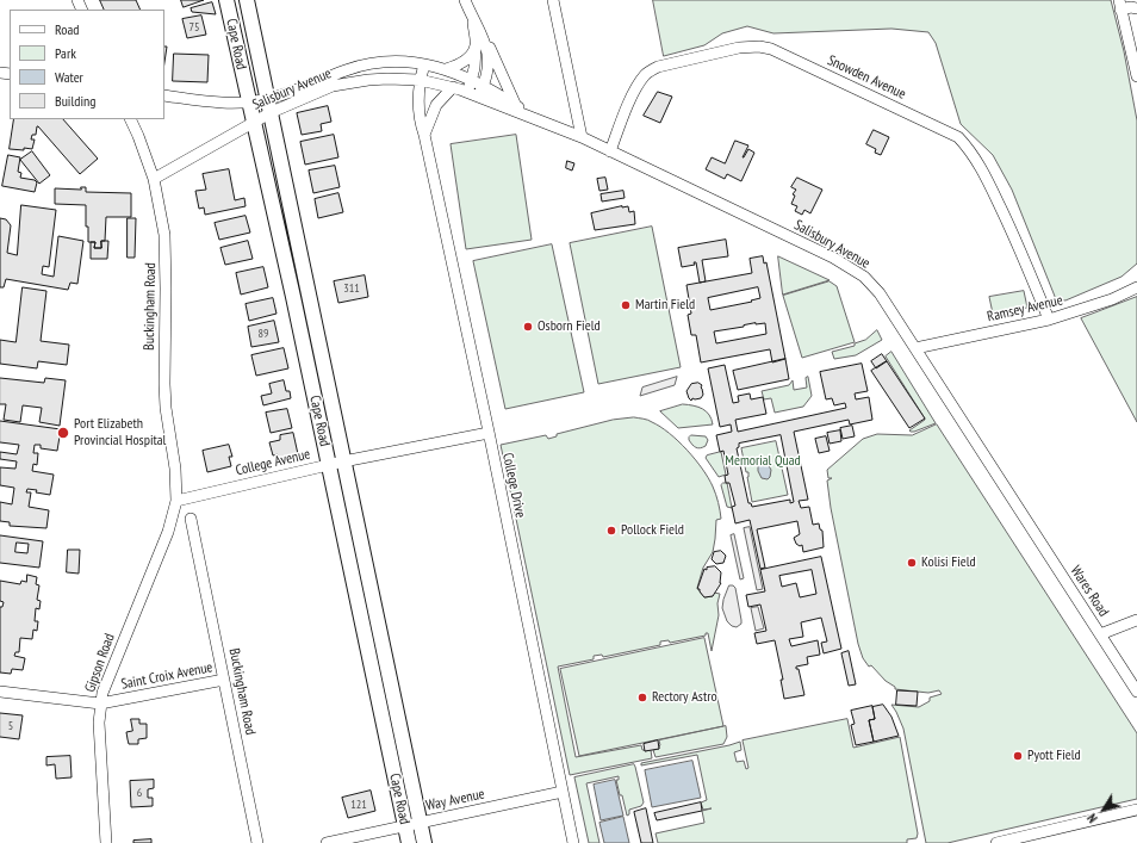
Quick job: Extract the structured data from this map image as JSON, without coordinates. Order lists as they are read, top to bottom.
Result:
{
  "streets": {
    "main road": ["Cape Road"],
    "street": [
      "Snowden Avenue",
      "Salisbury Avenue",
      "Buckingham Road",
      "Ramsey Avenue",
      "College Avenue",
      "College Drive",
      "Wares Road",
      "Gipson Road",
      "Saint Croix Avenue",
      "Way Avenue"
    ]
  },
  "crossings": [
    ["Cape Road", "Salisbury Avenue"],
    ["Cape Road", "College Avenue"],
    ["Cape Road", "Way Avenue"],
    ["Snowden Avenue", "Salisbury Avenue"],
    ["Snowden Avenue", "Ramsey Avenue"],
    ["Salisbury Avenue", "Buckingham Road"],
    ["Salisbury Avenue", "Ramsey Avenue"],
    ["Salisbury Avenue", "College Drive"],
    ["Salisbury Avenue", "Wares Road"],
    ["Buckingham Road", "College Avenue"],
    ["Buckingham Road", "Gipson Road"],
    ["Buckingham Road", "Saint Croix Avenue"],
    ["College Avenue", "College Drive"],
    ["College Avenue", "Gipson Road"],
    ["College Drive", "Way Avenue"],
    ["Gipson Road", "Saint Croix Avenue"]
  ],
  "parks": ["Memorial Quad"],
  "places": [
    "Martin Field",
    "Osborn Field",
    "Port Elizabeth Provincial Hospital",
    "Pollock Field",
    "Kolisi Field",
    "Rectory Astro",
    "Pyott Field"
  ],
  "house_numbers": [
    "75",
    "311",
    "89",
    "5",
    "6",
    "121"
  ],
  "legend": [
    "Road",
    "Park",
    "Water",
    "Building"
  ],
  "north": "bottom left"
}
